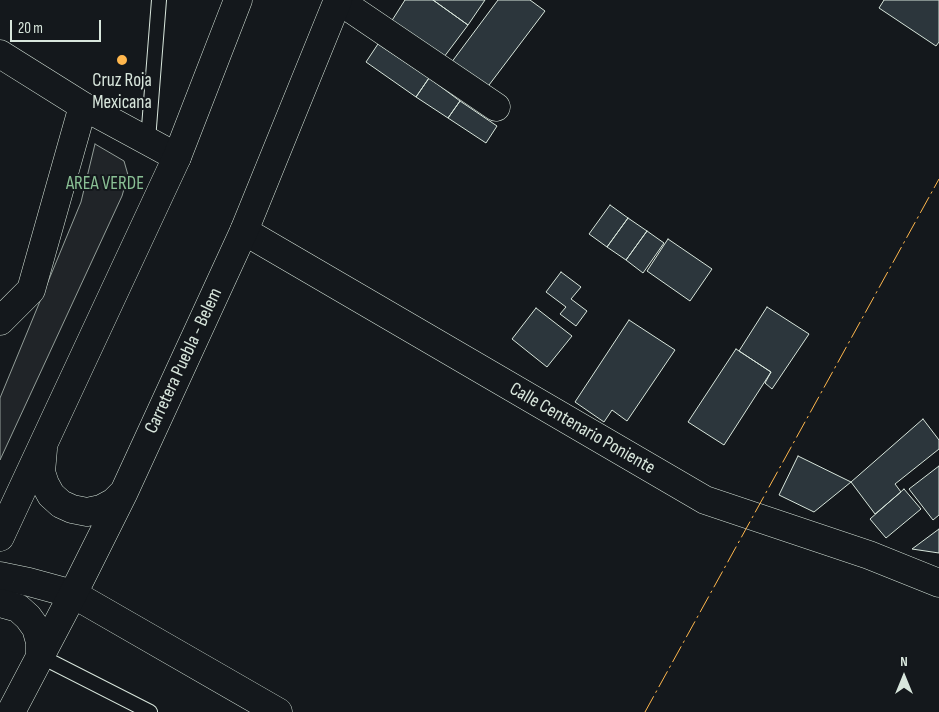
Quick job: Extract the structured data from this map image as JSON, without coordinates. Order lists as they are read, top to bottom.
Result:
{
  "streets": {
    "street": ["Carretera Puebla - Belem", "Calle Centenario Poniente"]
  },
  "crossings": [
    ["Carretera Puebla - Belem", "Calle Centenario Poniente"]
  ],
  "parks": ["AREA VERDE"],
  "places": ["Cruz Roja Mexicana"],
  "scale_bar": "20 m",
  "north": "top"
}
